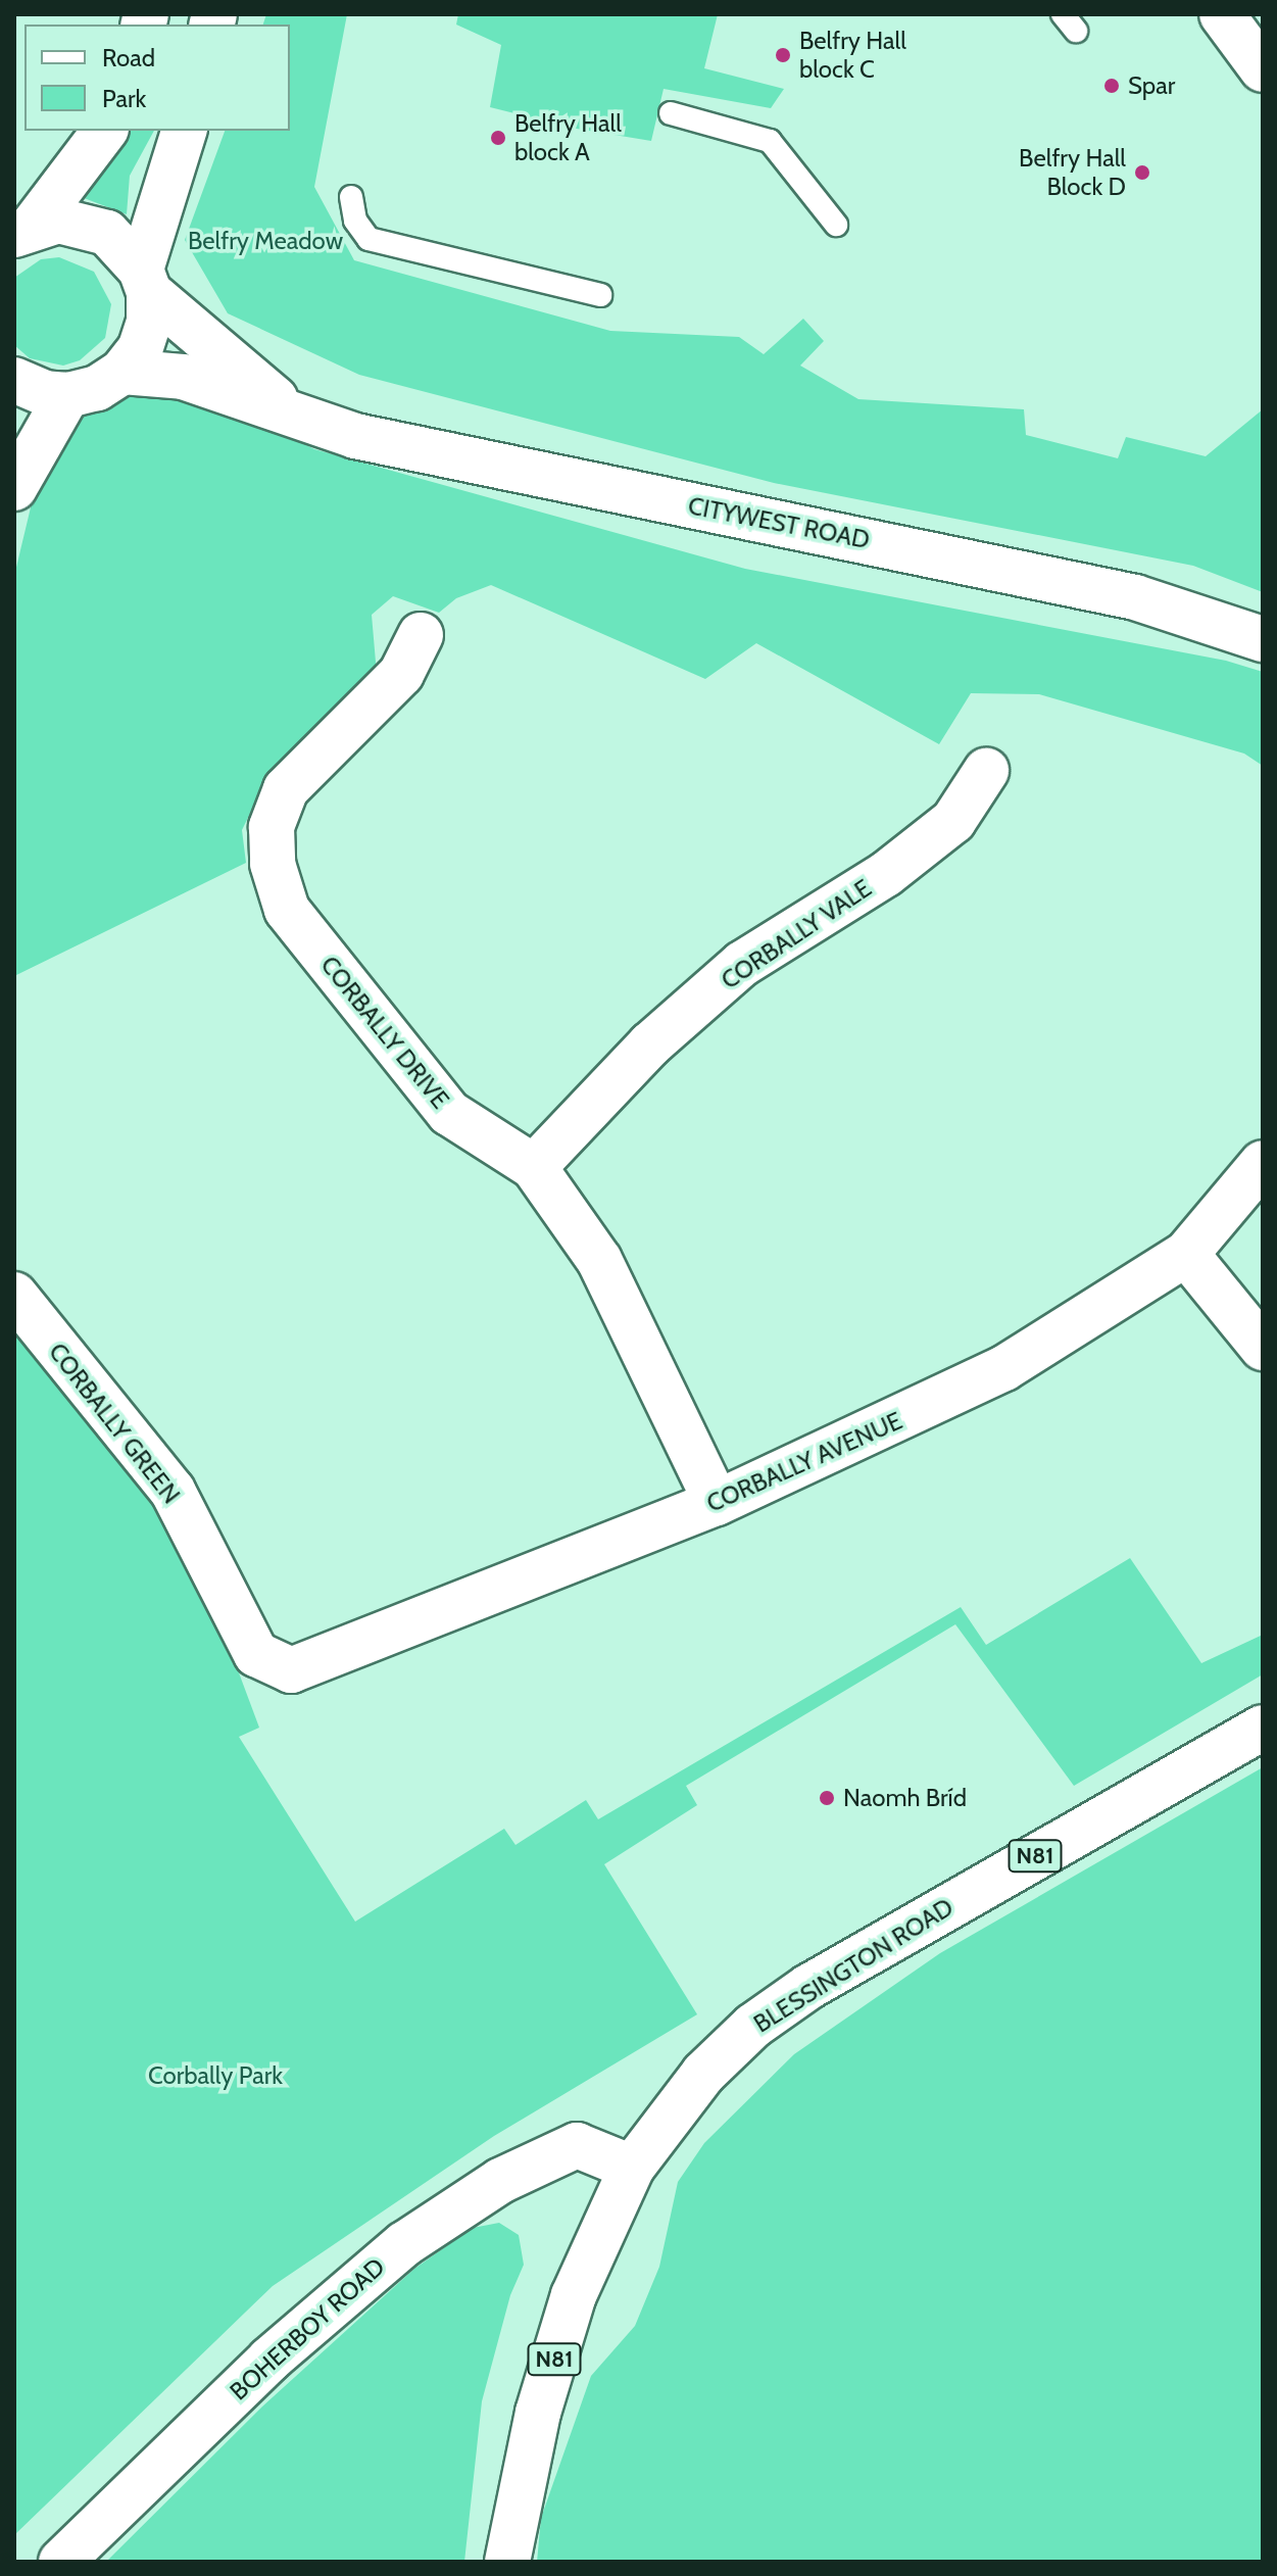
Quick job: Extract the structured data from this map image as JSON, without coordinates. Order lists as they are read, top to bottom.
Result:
{
  "streets": {
    "street": [
      "CITYWEST ROAD",
      "CORBALLY VALE",
      "CORBALLY DRIVE",
      "CORBALLY GREEN",
      "CORBALLY AVENUE",
      "N81",
      "BLESSINGTON ROAD",
      "BOHERBOY ROAD"
    ]
  },
  "crossings": [
    ["CORBALLY VALE", "CORBALLY DRIVE"],
    ["CORBALLY DRIVE", "CORBALLY AVENUE"],
    ["CORBALLY GREEN", "CORBALLY AVENUE"],
    ["BLESSINGTON ROAD", "BOHERBOY ROAD"]
  ],
  "parks": ["Belfry Meadow", "Corbally Park"],
  "places": [
    "Belfry Hall block C",
    "Spar",
    "Belfry Hall block A",
    "Belfry Hall Block D",
    "Naomh Bríd"
  ],
  "legend": ["Road", "Park"]
}
